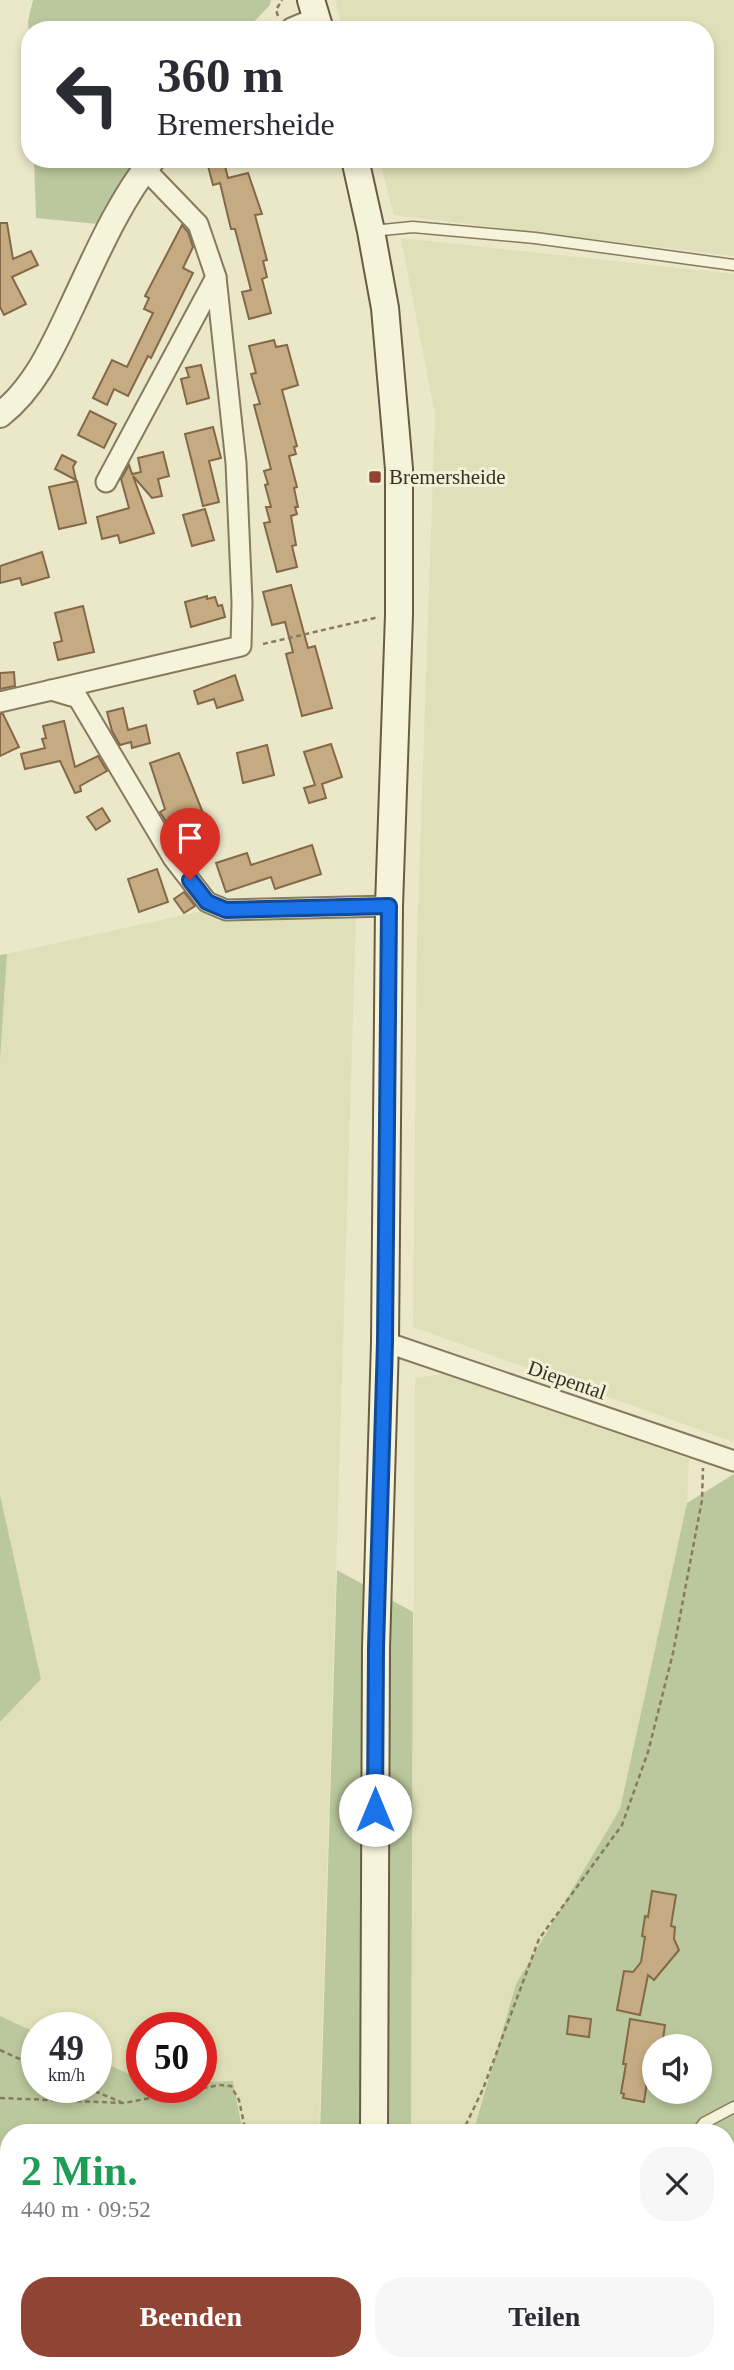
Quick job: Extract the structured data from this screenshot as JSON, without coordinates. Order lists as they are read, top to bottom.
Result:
{
  "streets": {
    "street": ["Diepental"]
  },
  "places": {
    "transit": ["Bremersheide"]
  },
  "page": {
    "turn": ["360 m", "Bremersheide"],
    "speed": "49 km/h",
    "limit": "50",
    "heading": ["2 Min.", "440 m · 09:52"],
    "buttons": ["Beenden", "Teilen"]
  }
}
